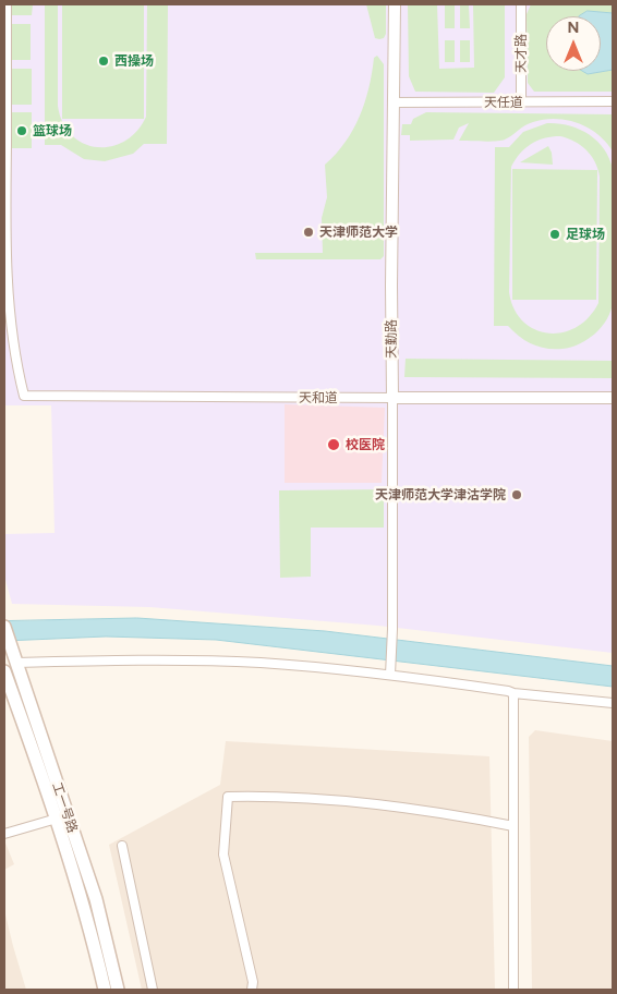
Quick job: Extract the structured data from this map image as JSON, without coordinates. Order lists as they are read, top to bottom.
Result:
{
  "streets": {
    "main road": ["工一号路"],
    "street": [
      "天才路",
      "天任道",
      "天勤路",
      "天和道"
    ]
  },
  "crossings": [
    ["天才路", "天任道"],
    ["天任道", "天勤路"],
    ["天勤路", "天和道"]
  ],
  "places": [
    "西操场",
    "篮球场",
    "天津师范大学",
    "足球场",
    "校医院",
    "天津师范大学津沽学院"
  ],
  "north": "top"
}
